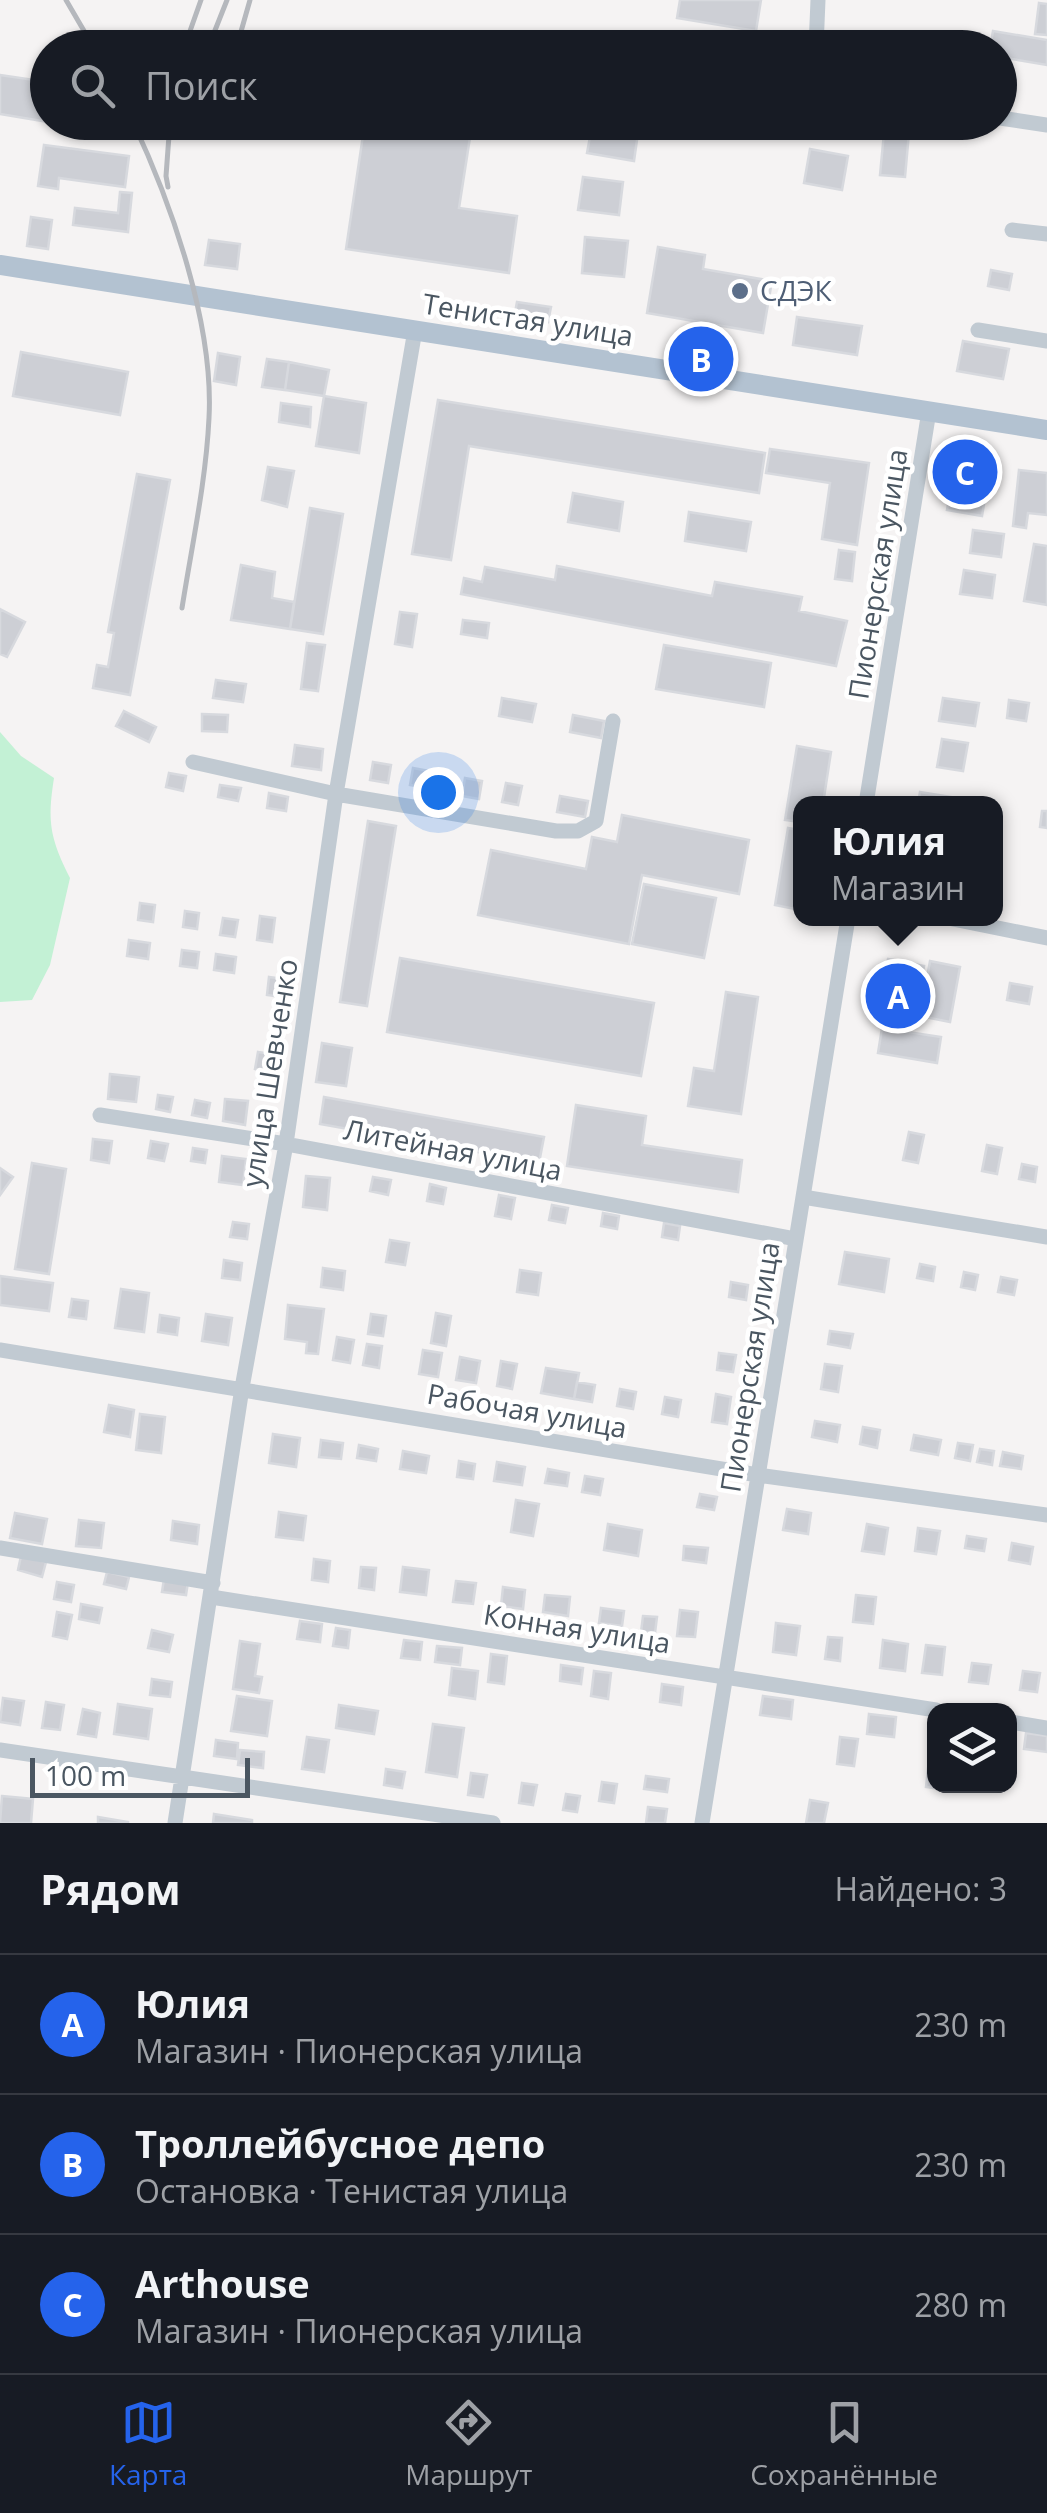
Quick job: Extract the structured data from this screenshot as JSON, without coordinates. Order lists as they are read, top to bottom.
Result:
{
  "streets": {
    "main road": ["Тенистая улица"],
    "street": [
      "Пионерская улица",
      "улица Шевченко",
      "Литейная улица",
      "Рабочая улица",
      "Конная улица"
    ]
  },
  "crossings": [
    ["Тенистая улица", "Пионерская улица"],
    ["Тенистая улица", "улица Шевченко"],
    ["Пионерская улица", "Литейная улица"],
    ["Пионерская улица", "Рабочая улица"],
    ["Пионерская улица", "Конная улица"],
    ["улица Шевченко", "Литейная улица"],
    ["улица Шевченко", "Рабочая улица"],
    ["улица Шевченко", "Конная улица"]
  ],
  "places": ["СДЭК"],
  "scale_bar": "100 m",
  "page": {
    "search": "Поиск",
    "pins": ["B", "C", "A"],
    "popup": ["Юлия", "Магазин"],
    "scale": "100 m",
    "heading": ["Рядом", "Найдено: 3"],
    "list": [
      {
        "mark": "A",
        "name": "Юлия",
        "note": "Магазин · Пионерская улица",
        "value": "230 m"
      },
      {
        "mark": "B",
        "name": "Троллейбусное депо",
        "note": "Остановка · Тенистая улица",
        "value": "230 m"
      },
      {
        "mark": "C",
        "name": "Arthouse",
        "note": "Магазин · Пионерская улица",
        "value": "280 m"
      }
    ],
    "nav": ["Карта", "Маршрут", "Сохранённые"]
  }
}
